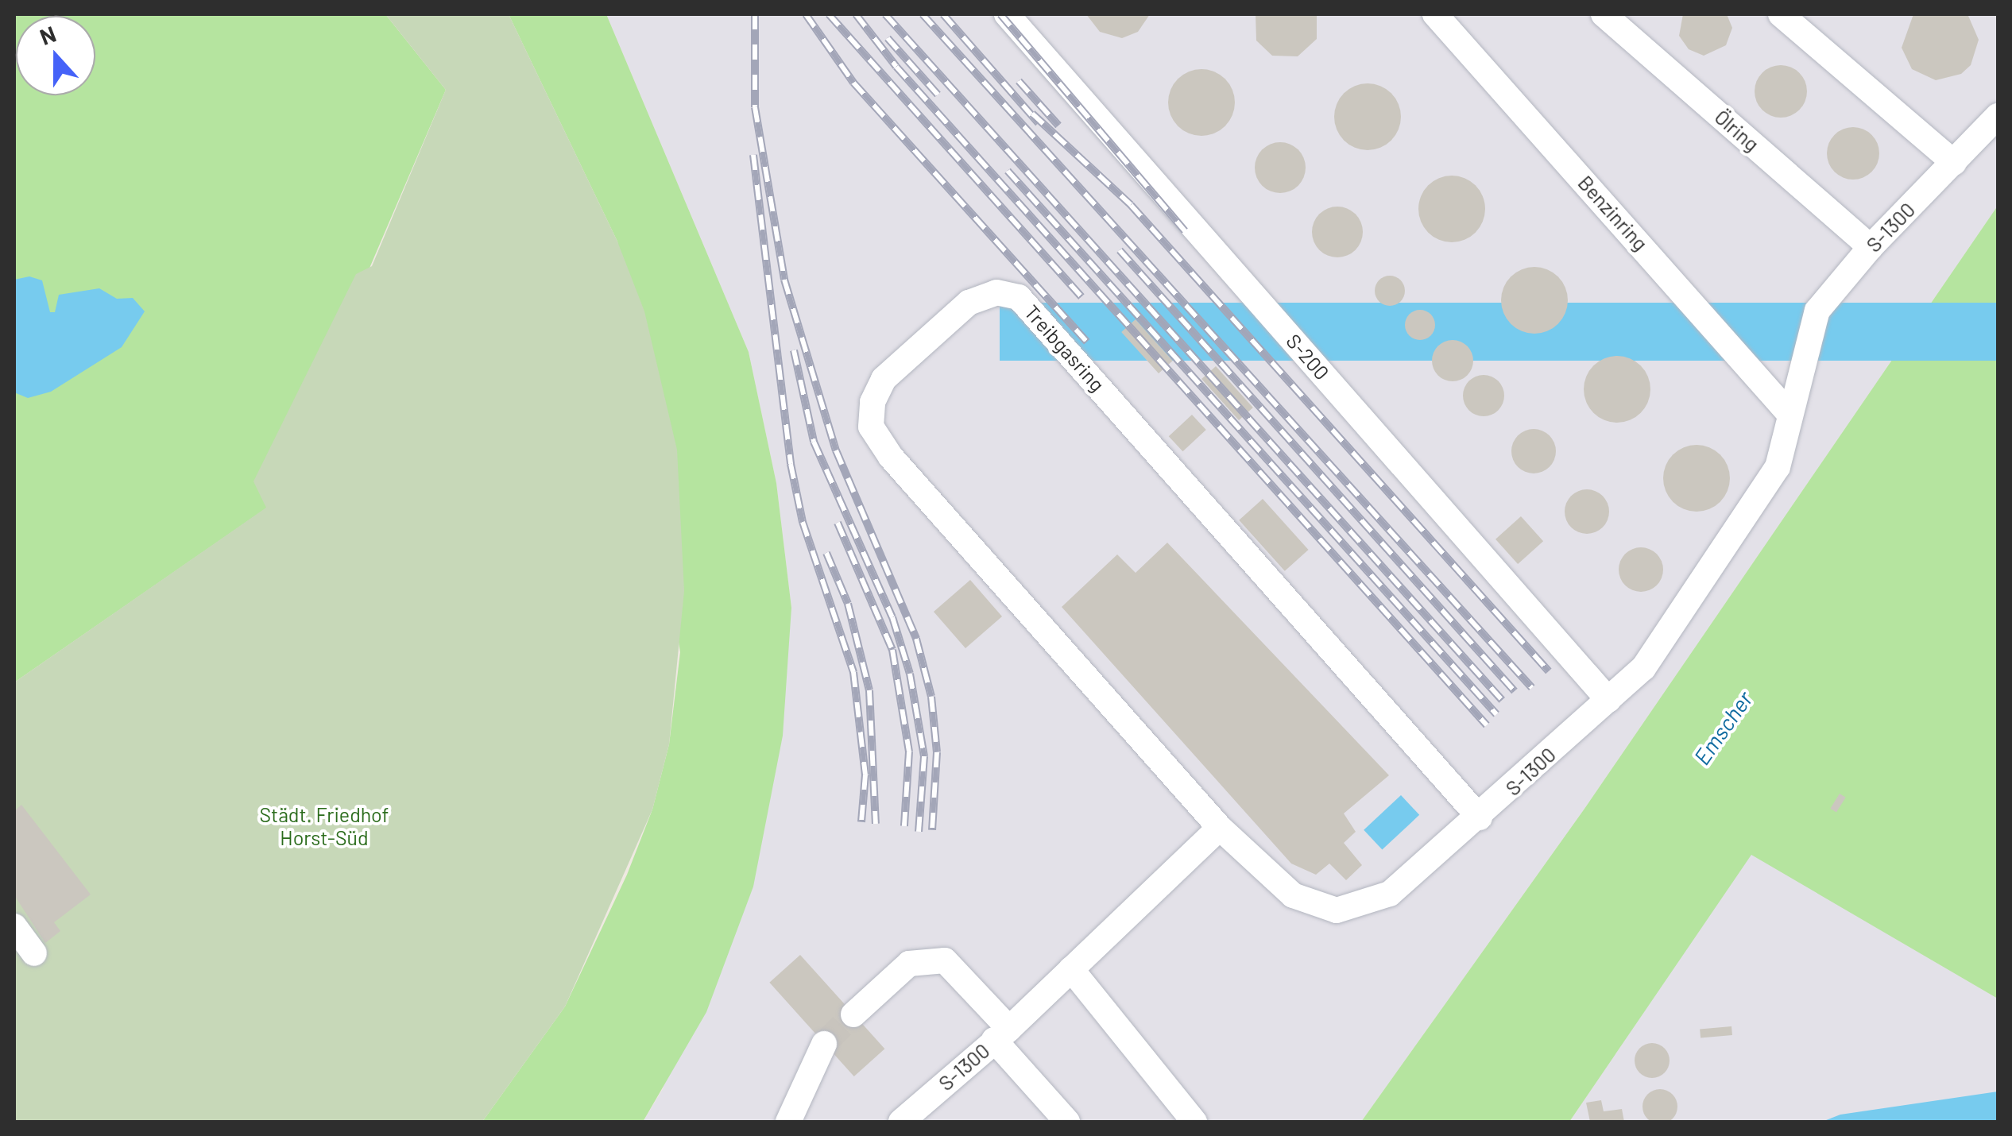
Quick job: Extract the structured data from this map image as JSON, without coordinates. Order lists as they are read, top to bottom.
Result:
{
  "streets": {
    "lane": [
      "Ölring",
      "Benzinring",
      "S-1300",
      "Treibgasring",
      "S-200"
    ]
  },
  "crossings": [
    ["Ölring", "S-1300"],
    ["Benzinring", "S-1300"],
    ["S-1300", "Treibgasring"],
    ["S-1300", "S-200"]
  ],
  "water": ["Emscher"],
  "parks": ["Städt. Friedhof Horst-Süd"],
  "north": "top"
}
